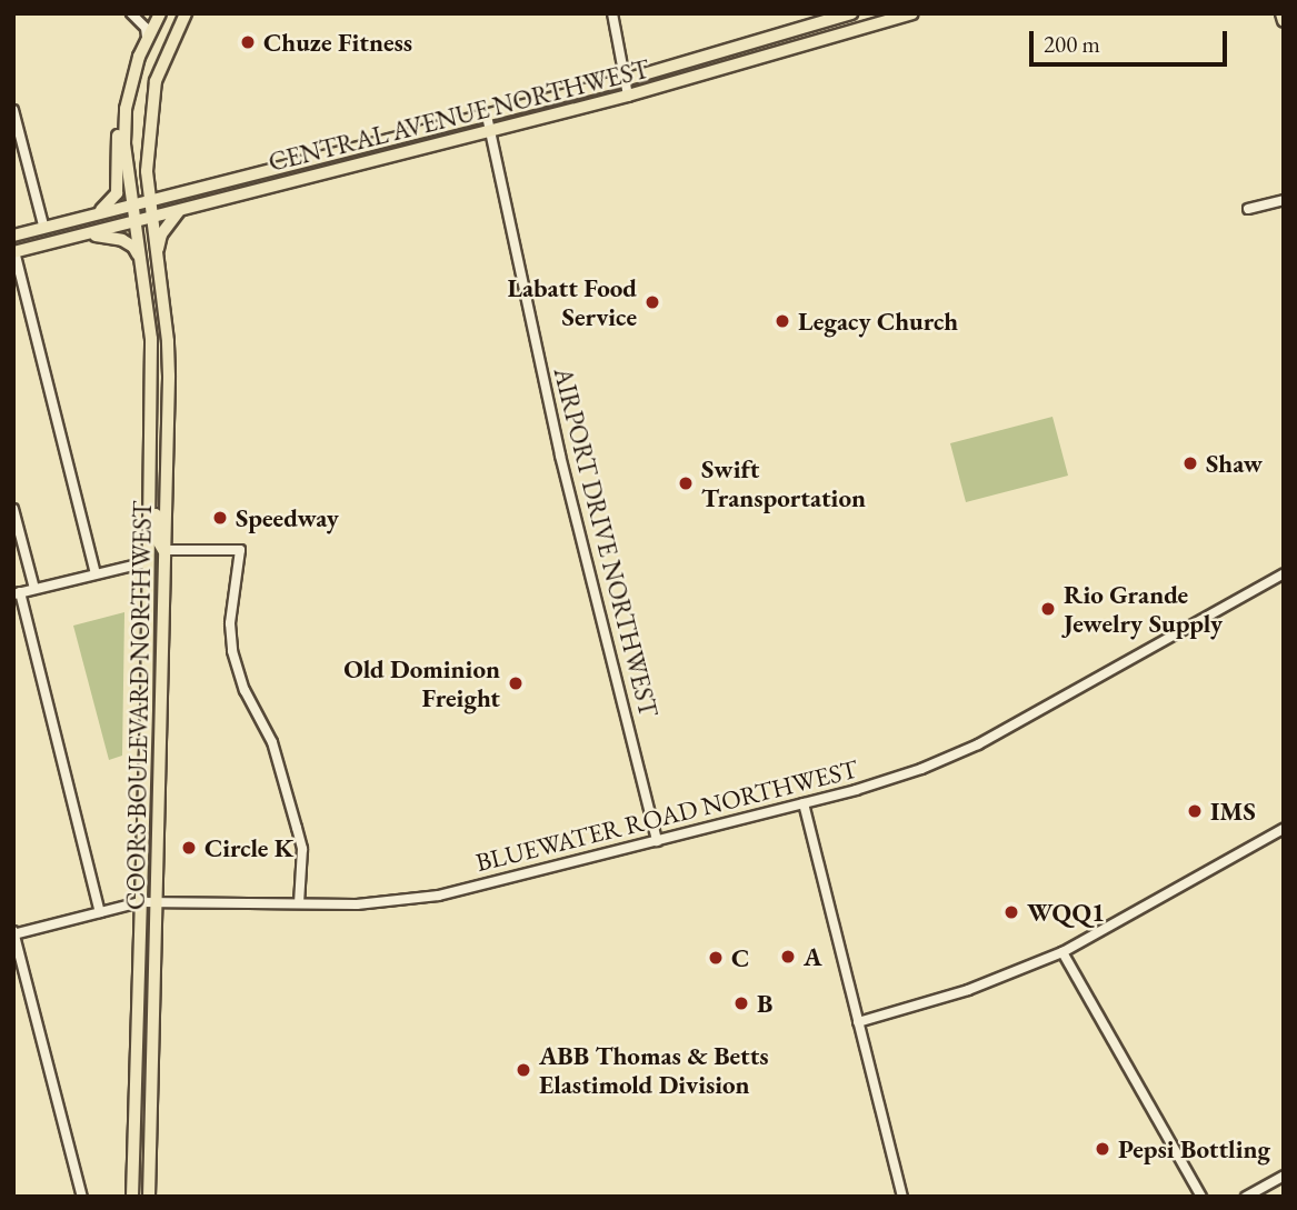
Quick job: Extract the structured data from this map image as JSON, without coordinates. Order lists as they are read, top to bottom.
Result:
{
  "streets": {
    "main road": ["CENTRAL AVENUE NORTHWEST", "COORS BOULEVARD NORTHWEST"],
    "street": ["AIRPORT DRIVE NORTHWEST", "BLUEWATER ROAD NORTHWEST"]
  },
  "crossings": [
    ["CENTRAL AVENUE NORTHWEST", "AIRPORT DRIVE NORTHWEST"],
    ["CENTRAL AVENUE NORTHWEST", "COORS BOULEVARD NORTHWEST"],
    ["AIRPORT DRIVE NORTHWEST", "BLUEWATER ROAD NORTHWEST"],
    ["COORS BOULEVARD NORTHWEST", "BLUEWATER ROAD NORTHWEST"]
  ],
  "places": [
    "Chuze Fitness",
    "Labatt Food Service",
    "Legacy Church",
    "Shaw",
    "Swift Transportation",
    "Speedway",
    "Rio Grande Jewelry Supply",
    "Old Dominion Freight",
    "IMS",
    "Circle K",
    "WQQ1",
    "A",
    "C",
    "B",
    "ABB Thomas & Betts Elastimold Division",
    "Pepsi Bottling"
  ],
  "scale_bar": "200 m"
}
